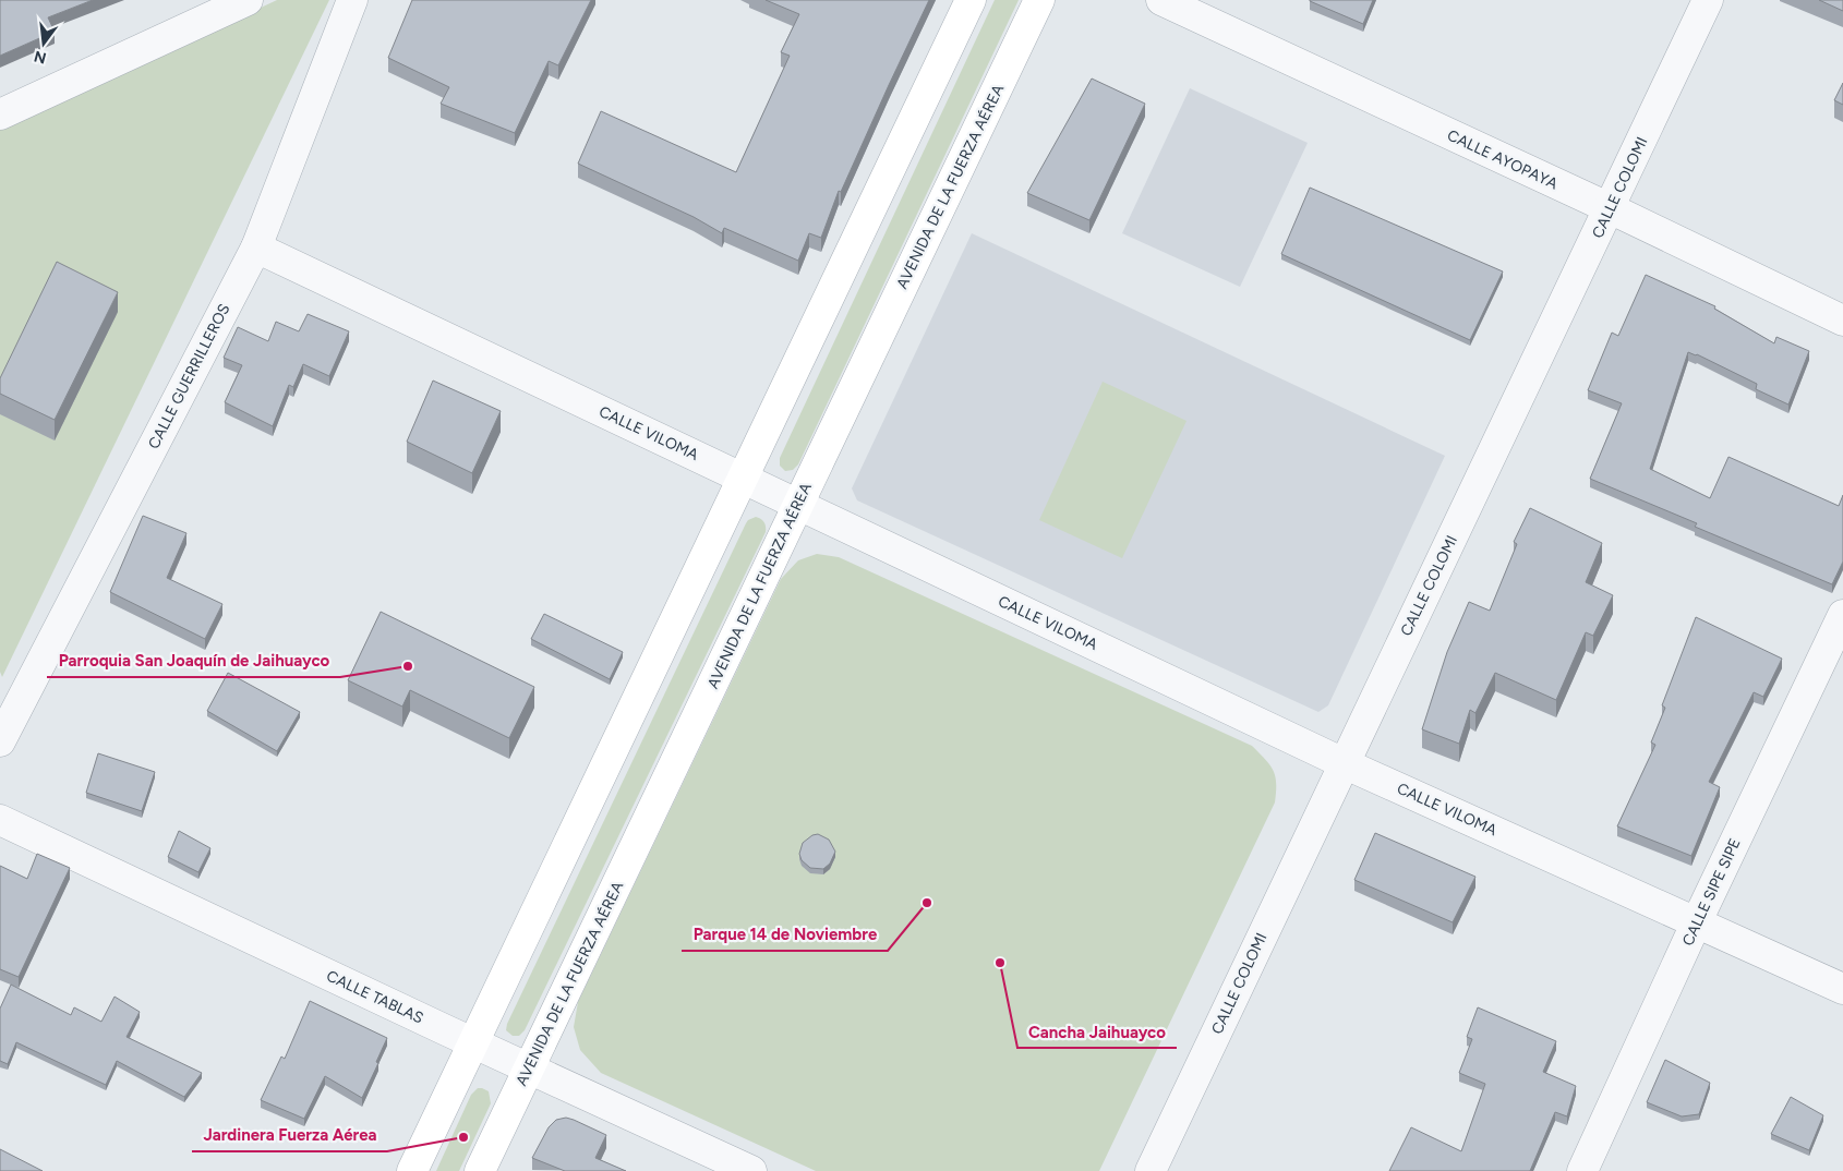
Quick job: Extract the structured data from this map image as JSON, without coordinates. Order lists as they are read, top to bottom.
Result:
{
  "streets": {
    "main road": ["AVENIDA DE LA FUERZA AÉREA"],
    "street": [
      "CALLE AYOPAYA",
      "CALLE COLOMI",
      "CALLE GUERRILLEROS",
      "CALLE VILOMA",
      "CALLE SIPE SIPE",
      "CALLE TABLAS"
    ]
  },
  "crossings": [
    ["CALLE AYOPAYA", "CALLE COLOMI"],
    ["AVENIDA DE LA FUERZA AÉREA", "CALLE VILOMA"],
    ["AVENIDA DE LA FUERZA AÉREA", "CALLE TABLAS"],
    ["CALLE COLOMI", "CALLE VILOMA"],
    ["CALLE GUERRILLEROS", "CALLE VILOMA"],
    ["CALLE VILOMA", "CALLE SIPE SIPE"]
  ],
  "places": [
    "Parroquia San Joaquín de Jaihuayco",
    "Parque 14 de Noviembre",
    "Cancha Jaihuayco",
    "Jardinera Fuerza Aérea"
  ],
  "north": "bottom"
}
